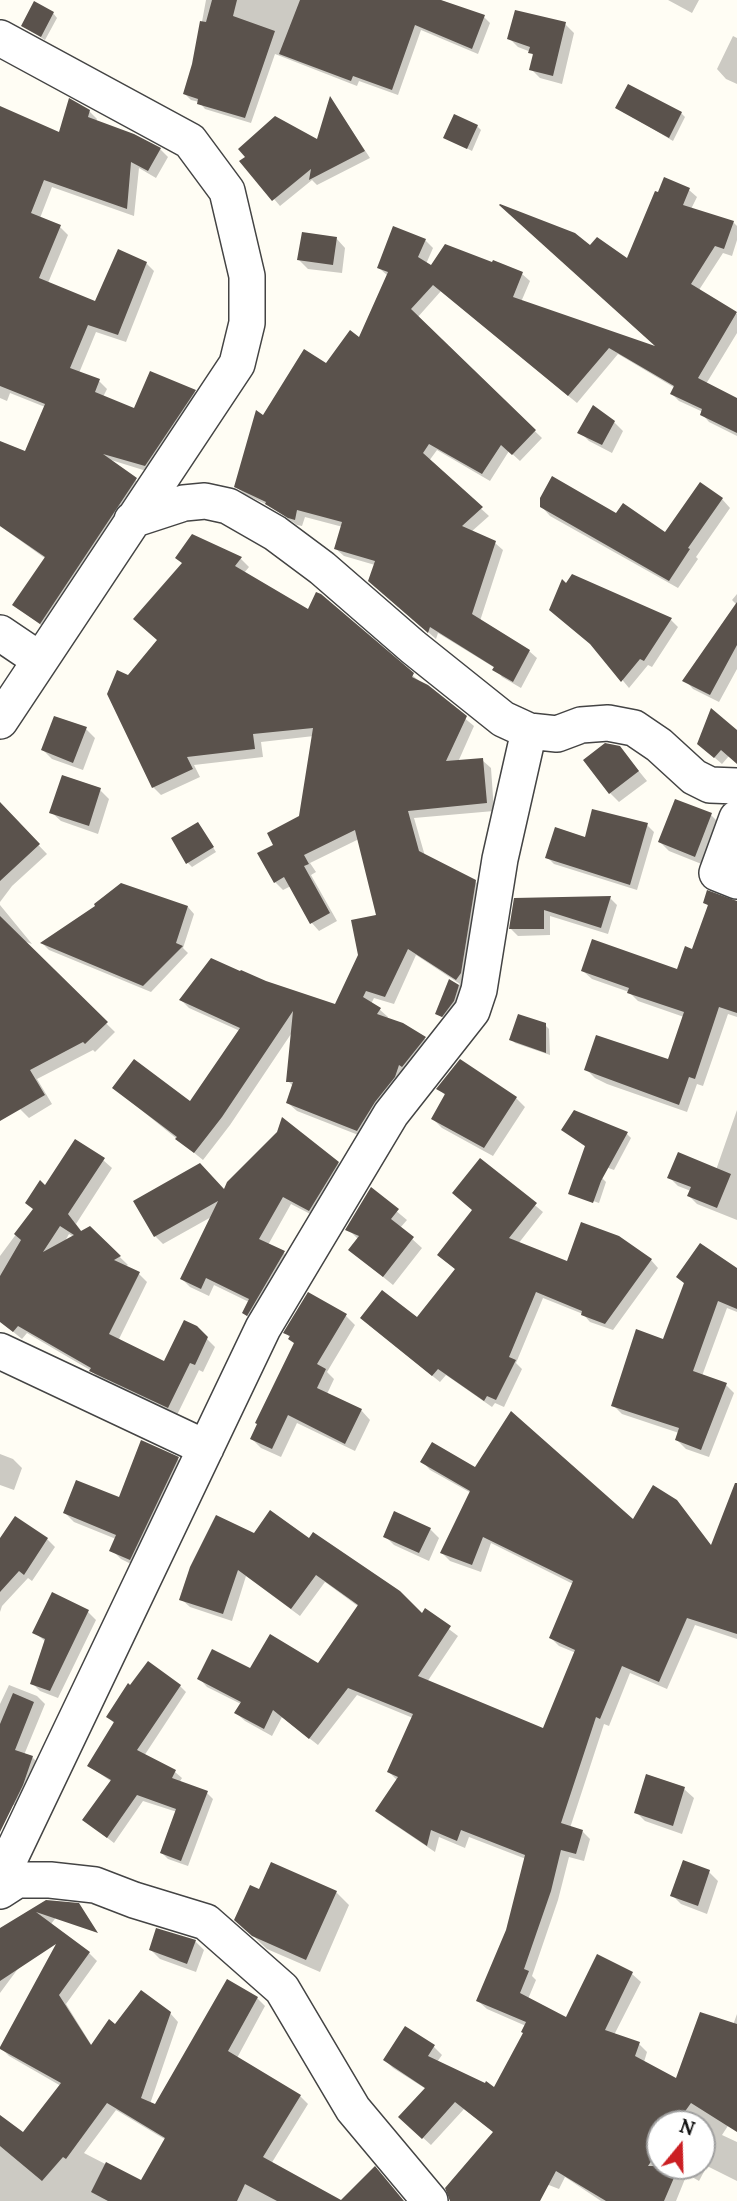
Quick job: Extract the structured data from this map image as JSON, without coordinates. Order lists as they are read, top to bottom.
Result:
{
  "north": "top"
}
